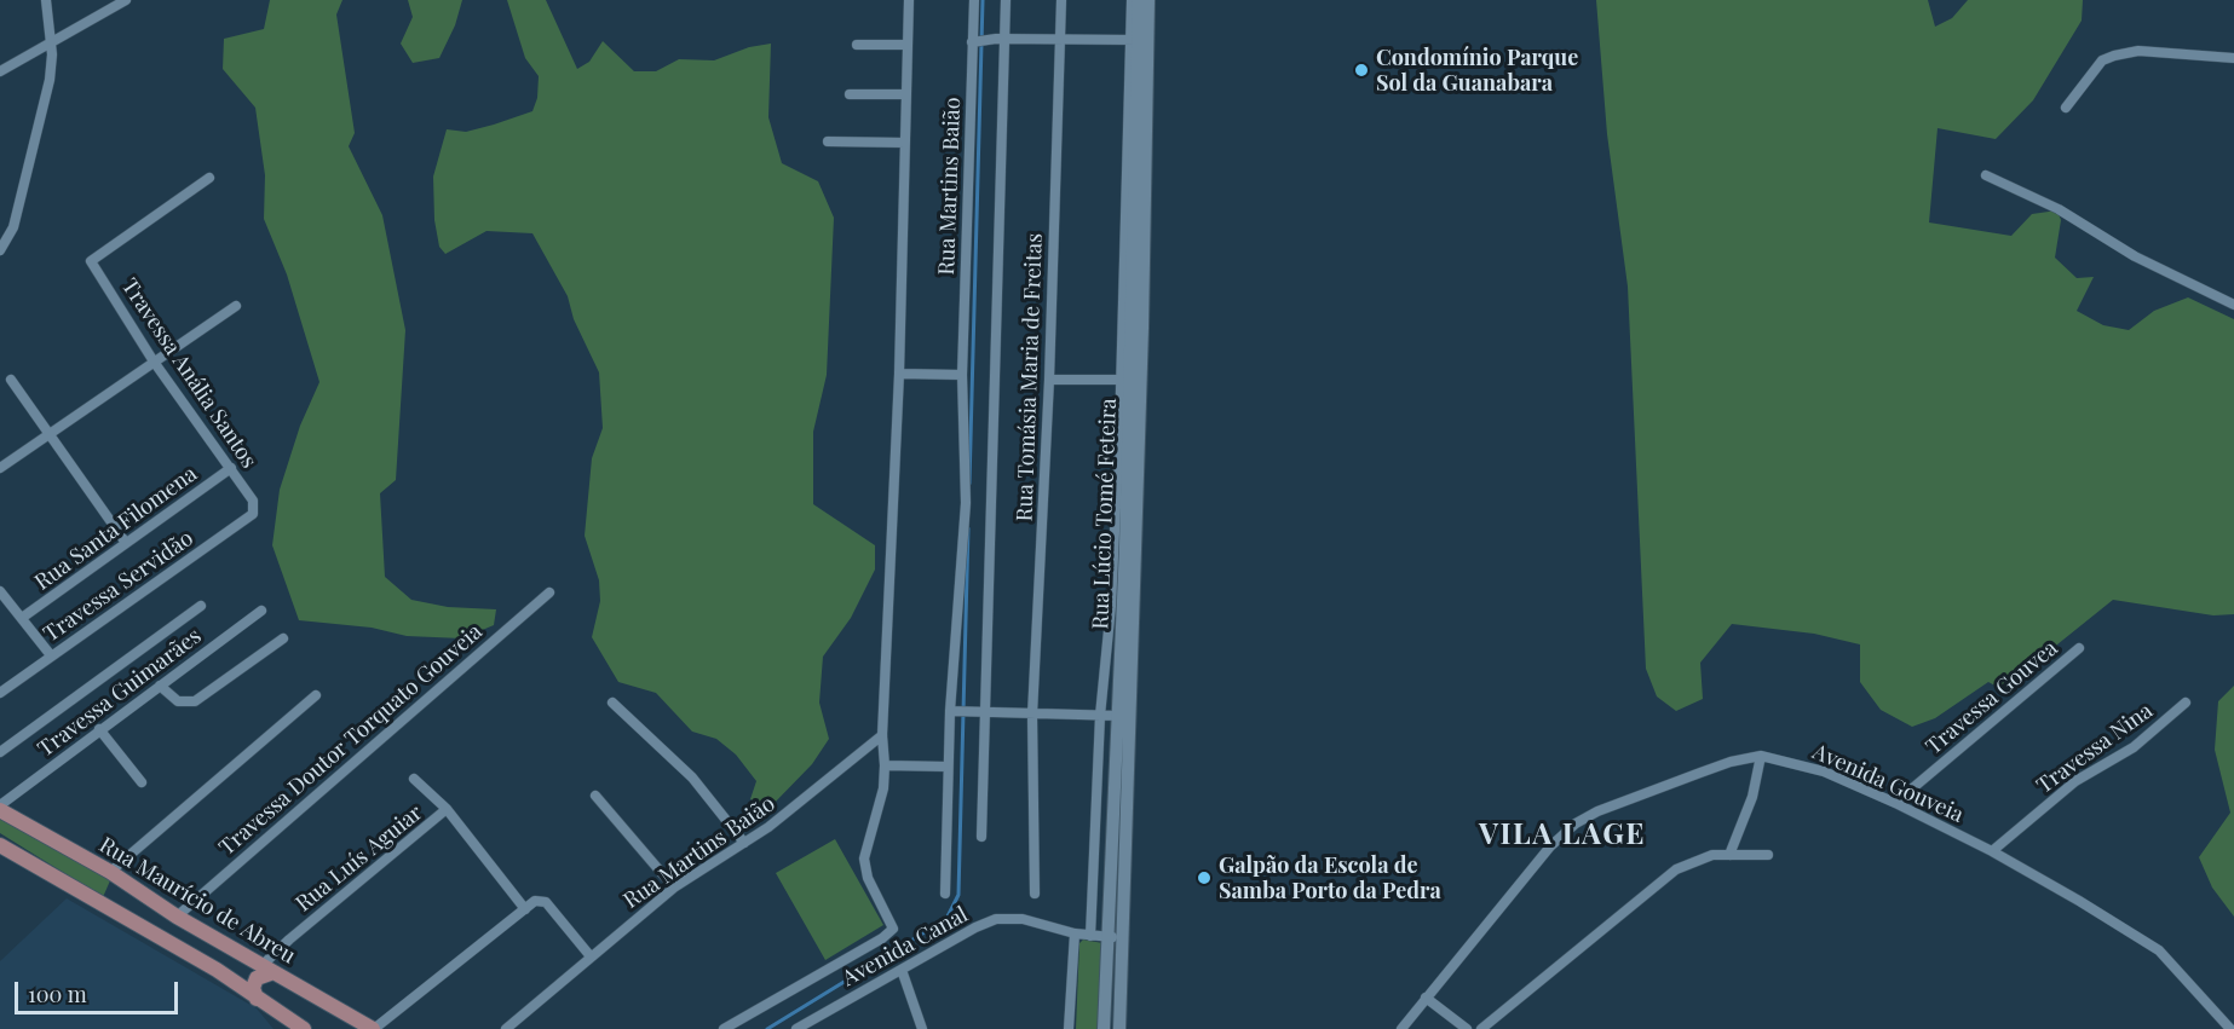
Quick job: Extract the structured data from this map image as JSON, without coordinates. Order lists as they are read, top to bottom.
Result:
{
  "streets": {
    "main road": ["Rua Lúcio Tomé Feteira", "Rua Maurício de Abreu"],
    "street": [
      "Rua Martins Baião",
      "Travessa Anália Santos",
      "Rua Tomásia Maria de Freitas",
      "Rua Santa Filomena",
      "Travessa Servidão",
      "Travessa Guimarães",
      "Travessa Gouvea",
      "Travessa Doutor Torquato Gouveia",
      "Travessa Nina",
      "Avenida Gouveia",
      "Rua Luís Aguiar",
      "Avenida Canal"
    ]
  },
  "crossings": [
    ["Rua Martins Baião", "Avenida Canal"],
    ["Travessa Anália Santos", "Rua Santa Filomena"],
    ["Travessa Anália Santos", "Travessa Servidão"],
    ["Rua Lúcio Tomé Feteira", "Avenida Canal"],
    ["Travessa Guimarães", "Rua Maurício de Abreu"],
    ["Travessa Gouvea", "Avenida Gouveia"],
    ["Travessa Doutor Torquato Gouveia", "Rua Maurício de Abreu"],
    ["Travessa Nina", "Avenida Gouveia"],
    ["Rua Luís Aguiar", "Rua Maurício de Abreu"]
  ],
  "districts": ["VILA LAGE"],
  "places": ["Condomínio Parque Sol da Guanabara", "Galpão da Escola de Samba Porto da Pedra"],
  "scale_bar": "100 m"
}
